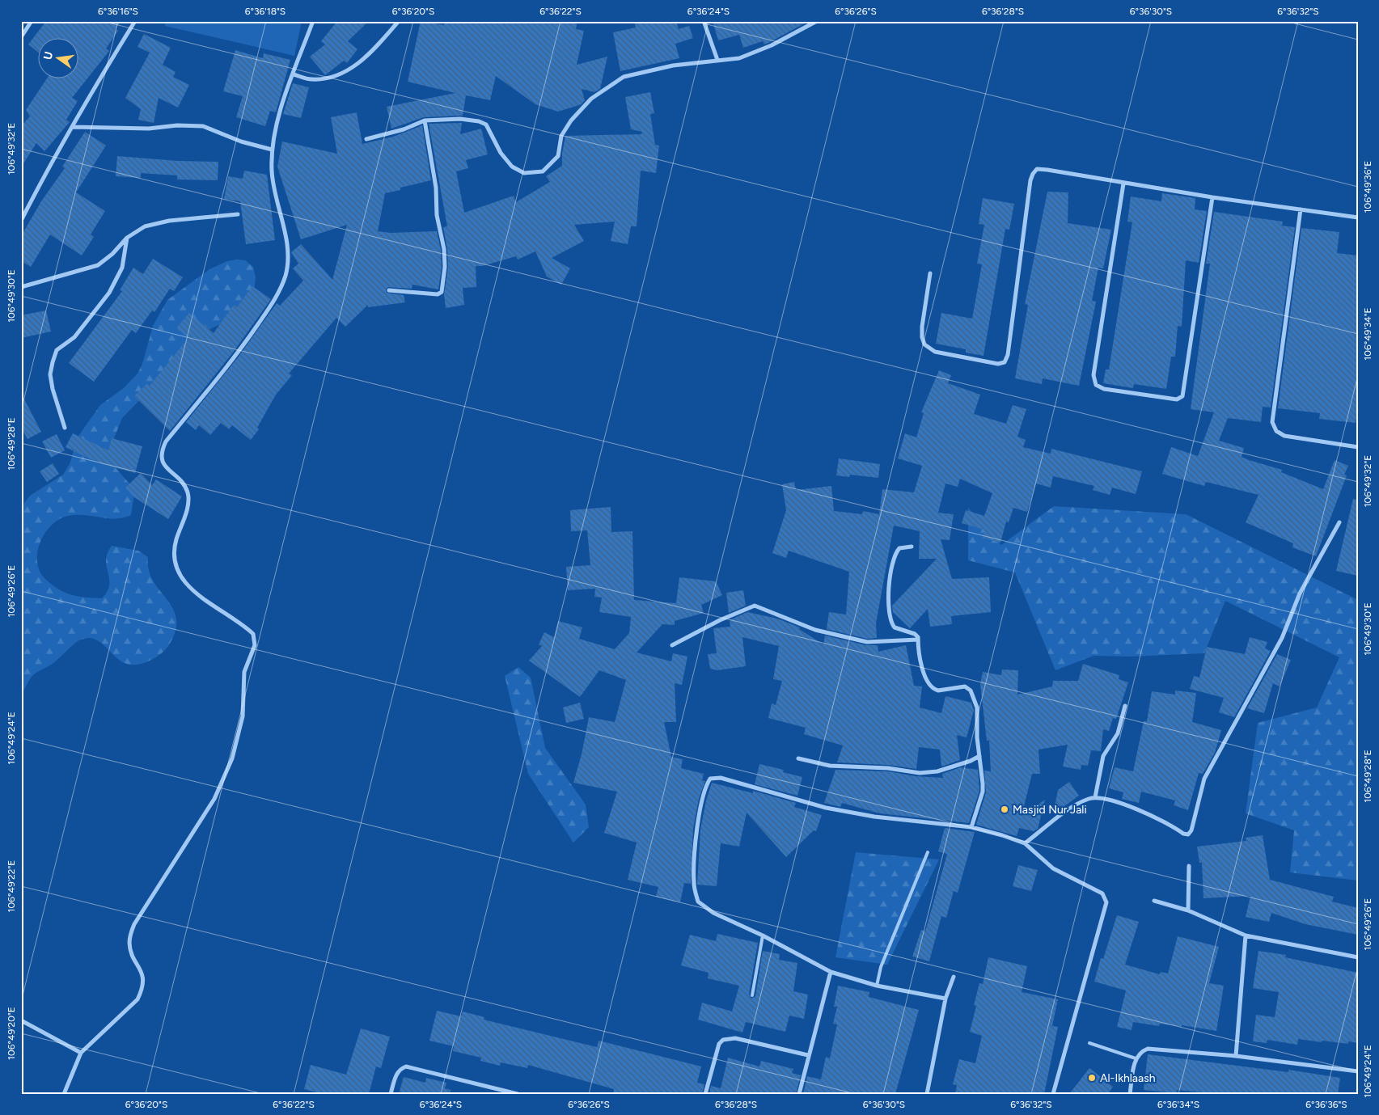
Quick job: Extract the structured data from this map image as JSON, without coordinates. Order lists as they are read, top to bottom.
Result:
{
  "places": ["Masjid Nur Jali", "Al-Ikhlaash"],
  "north": "left",
  "coordinates": [
    "6°36'16\"S",
    "6°36'18\"S",
    "6°36'20\"S",
    "6°36'22\"S",
    "6°36'24\"S",
    "6°36'26\"S",
    "6°36'28\"S",
    "6°36'30\"S",
    "6°36'32\"S",
    "106°49'32\"E",
    "106°49'36\"E",
    "106°49'30\"E",
    "106°49'34\"E",
    "106°49'28\"E",
    "106°49'26\"E",
    "106°49'24\"E",
    "106°49'22\"E",
    "106°49'20\"E",
    "6°36'34\"S",
    "6°36'36\"S"
  ]
}
